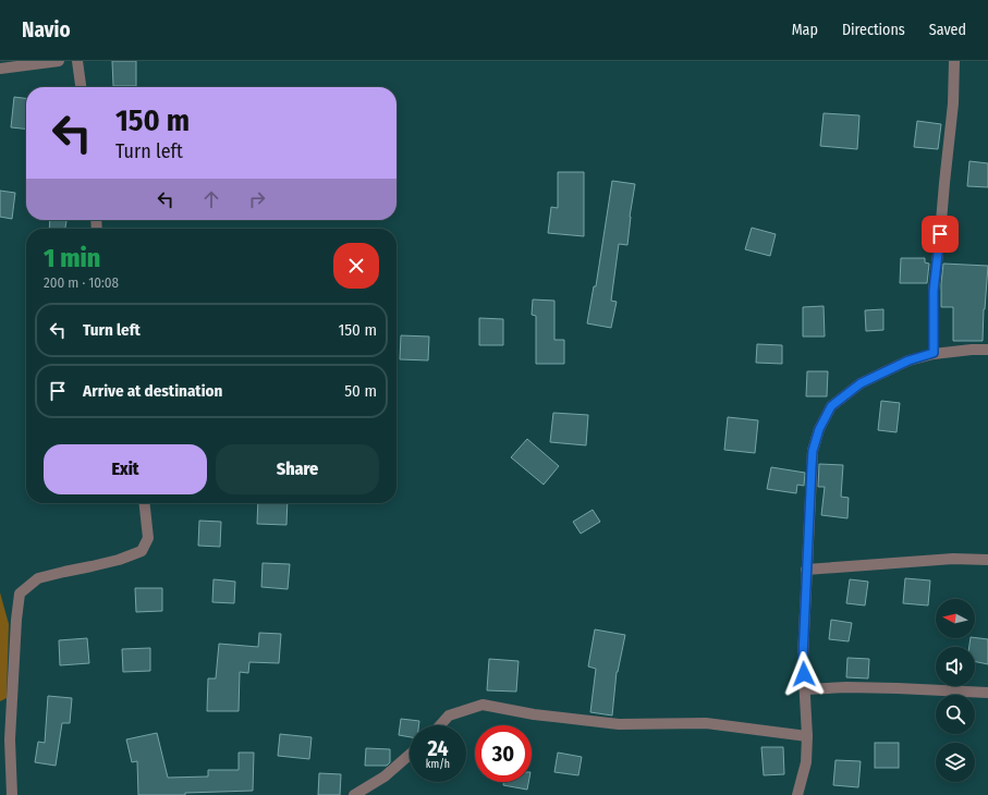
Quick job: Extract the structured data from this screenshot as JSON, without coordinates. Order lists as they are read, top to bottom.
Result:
{
  "north": "left",
  "page": {
    "header": "Navio",
    "nav": ["Map", "Directions", "Saved"],
    "turn": ["150 m", "Turn left"],
    "heading": ["1 min", "200 m · 10:08"],
    "list": [
      {
        "name": "Turn left",
        "value": "150 m"
      },
      {
        "name": "Arrive at destination",
        "value": "50 m"
      }
    ],
    "buttons": ["Exit", "Share"],
    "speed": "24 km/h",
    "limit": "30"
  }
}
